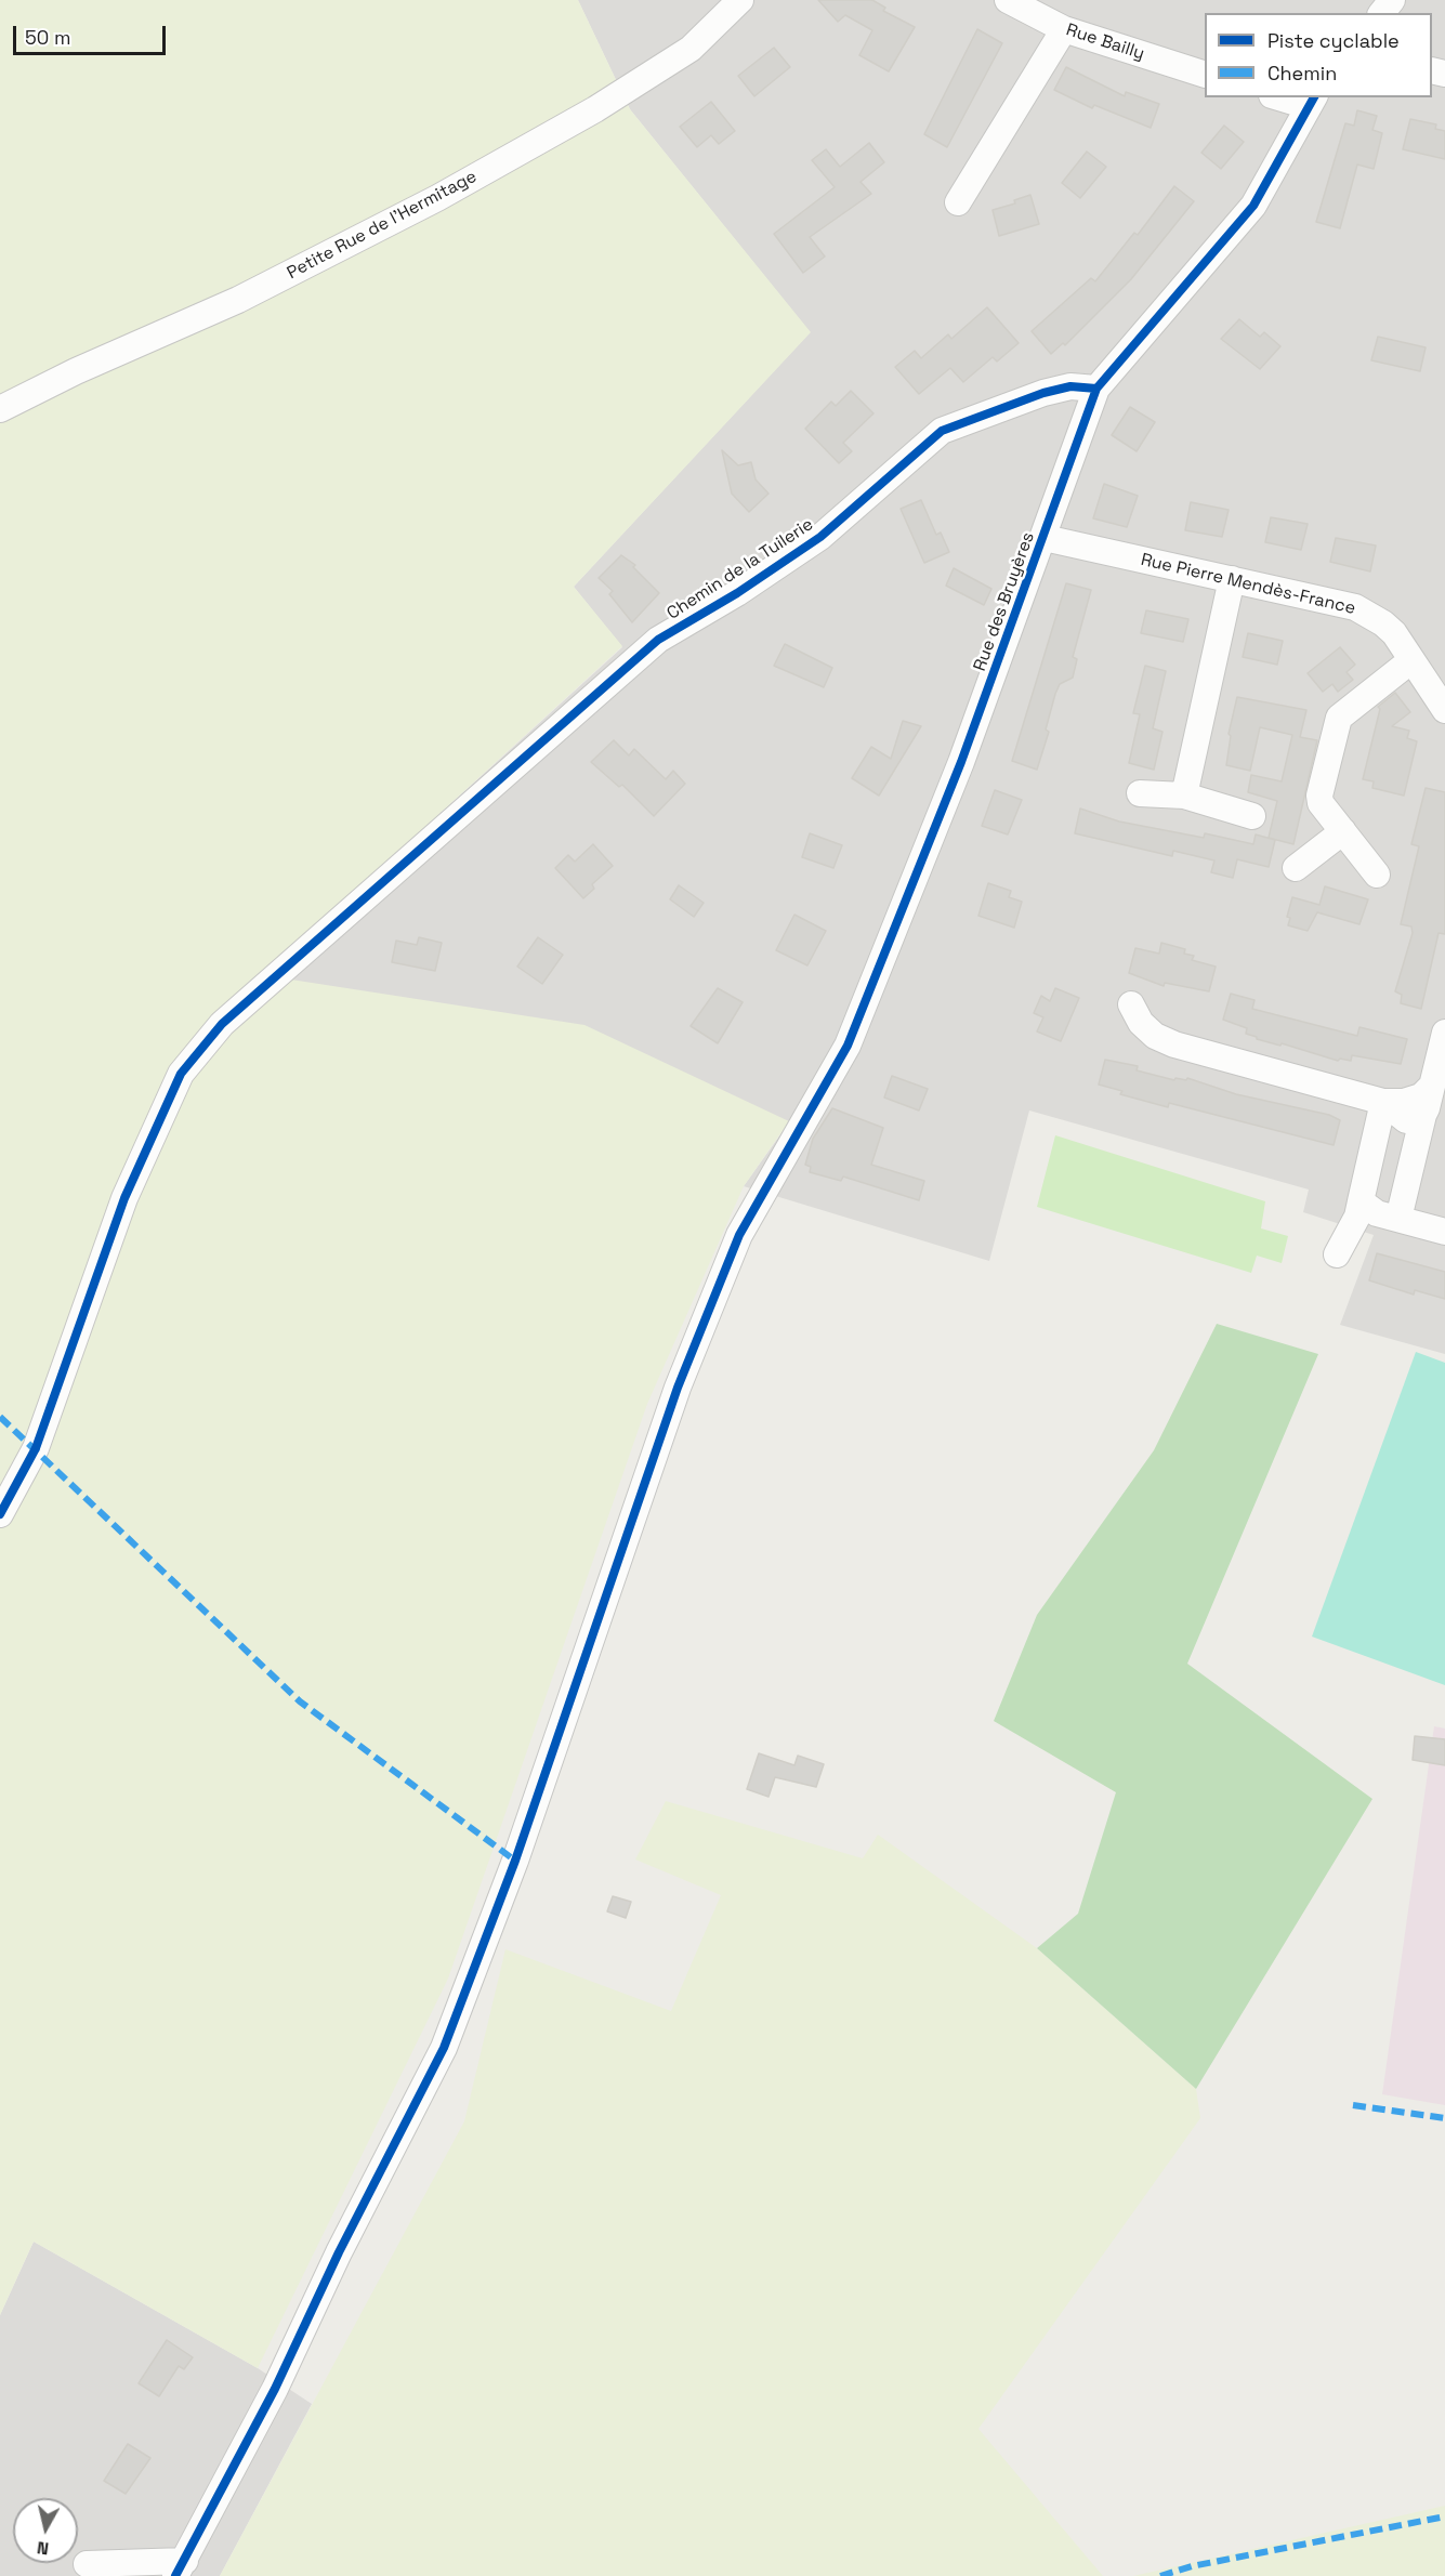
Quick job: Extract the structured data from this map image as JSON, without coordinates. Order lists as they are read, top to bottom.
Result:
{
  "streets": {
    "street": [
      "Rue Bailly",
      "Petite Rue de l'Hermitage",
      "Chemin de la Tuilerie",
      "Rue Pierre Mendès-France",
      "Rue des Bruyères"
    ]
  },
  "crossings": [
    ["Chemin de la Tuilerie", "Rue des Bruyères"],
    ["Rue Pierre Mendès-France", "Rue des Bruyères"]
  ],
  "legend": ["Piste cyclable", "Chemin"],
  "scale_bar": "50 m",
  "north": "bottom"
}
